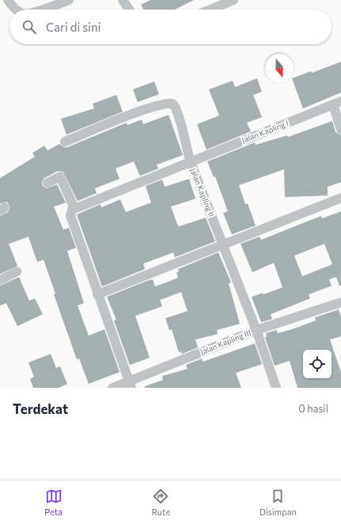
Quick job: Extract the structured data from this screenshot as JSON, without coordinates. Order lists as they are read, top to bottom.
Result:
{
  "streets": {
    "street": ["Jalan Kapling I", "Jalan Kapling II", "Jalan Kapling III"]
  },
  "crossings": [
    ["Jalan Kapling I", "Jalan Kapling II"],
    ["Jalan Kapling II", "Jalan Kapling III"]
  ],
  "north": "bottom",
  "page": {
    "search": "Cari di sini",
    "heading": ["Terdekat", "0 hasil"],
    "nav": ["Peta", "Rute", "Disimpan"]
  }
}
